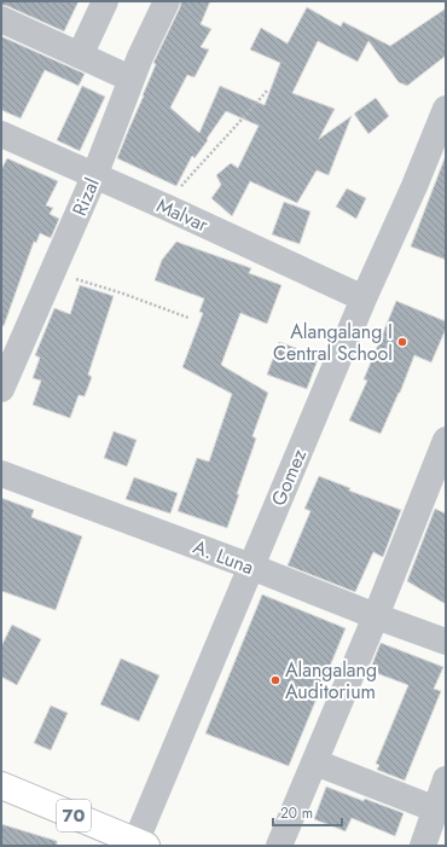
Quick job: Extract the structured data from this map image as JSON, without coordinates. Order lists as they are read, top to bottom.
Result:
{
  "streets": {
    "highway": ["70"],
    "street": [
      "Rizal",
      "Malvar",
      "Gomez",
      "A. Luna"
    ]
  },
  "crossings": [
    ["Rizal", "Malvar"],
    ["Malvar", "Gomez"],
    ["Gomez", "A. Luna"],
    ["Gomez", "70"]
  ],
  "places": ["Alangalang I Central School", "Alangalang Auditorium"],
  "scale_bar": "20 m"
}
